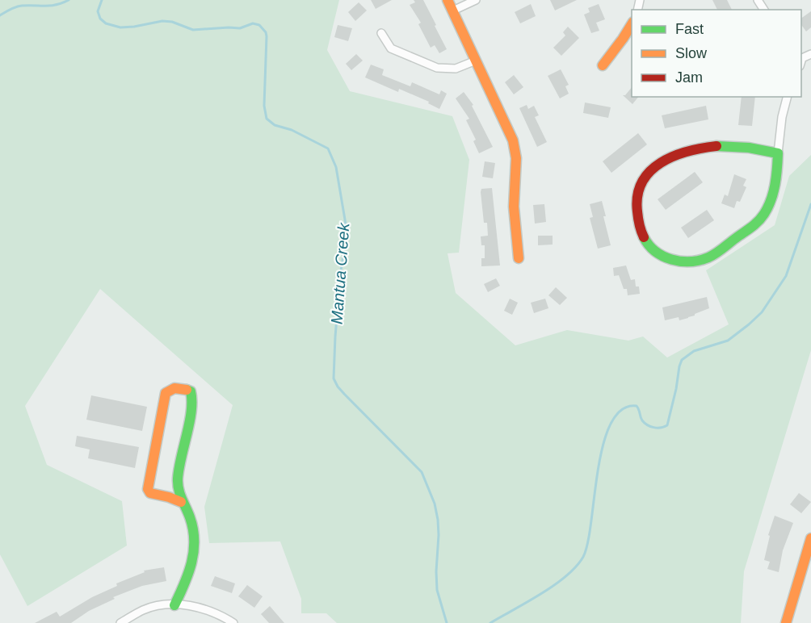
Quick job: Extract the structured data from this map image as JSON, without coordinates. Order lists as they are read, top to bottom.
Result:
{
  "water": ["Mantua Creek"],
  "legend": ["Fast", "Slow", "Jam"]
}
